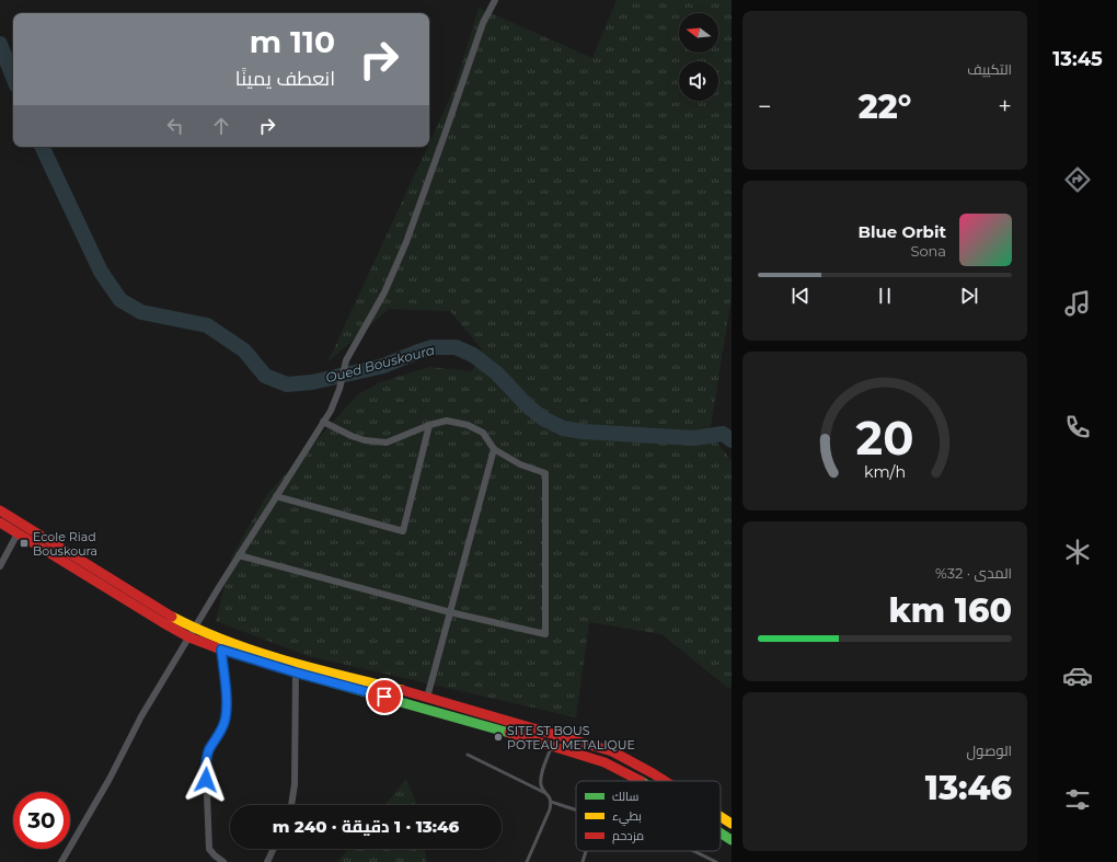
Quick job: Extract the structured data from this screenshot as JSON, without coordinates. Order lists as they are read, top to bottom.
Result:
{
  "water": ["Oued Bouskoura"],
  "places": {
    "transit": ["Ecole Riad Bouskoura"],
    "other": ["SITE ST BOUS POTEAU METALIQUE"]
  },
  "legend": ["سالك", "بطيء", "مزدحم"],
  "north": "left",
  "page": {
    "tabs": "13:45",
    "tile": [
      "التكييف",
      ["المدى · 32%", "160 km"],
      ["الوصول", "13:46"]
    ],
    "turn": ["110 m", "انعطف يمينًا"],
    "heat": ["−", "22°", "+"],
    "song": ["Blue Orbit", "Sona"],
    "limit": "30",
    "trip": "13:46 · 1 دقيقة · 240 m",
    "gauge": ["20", "km/h"]
  }
}
